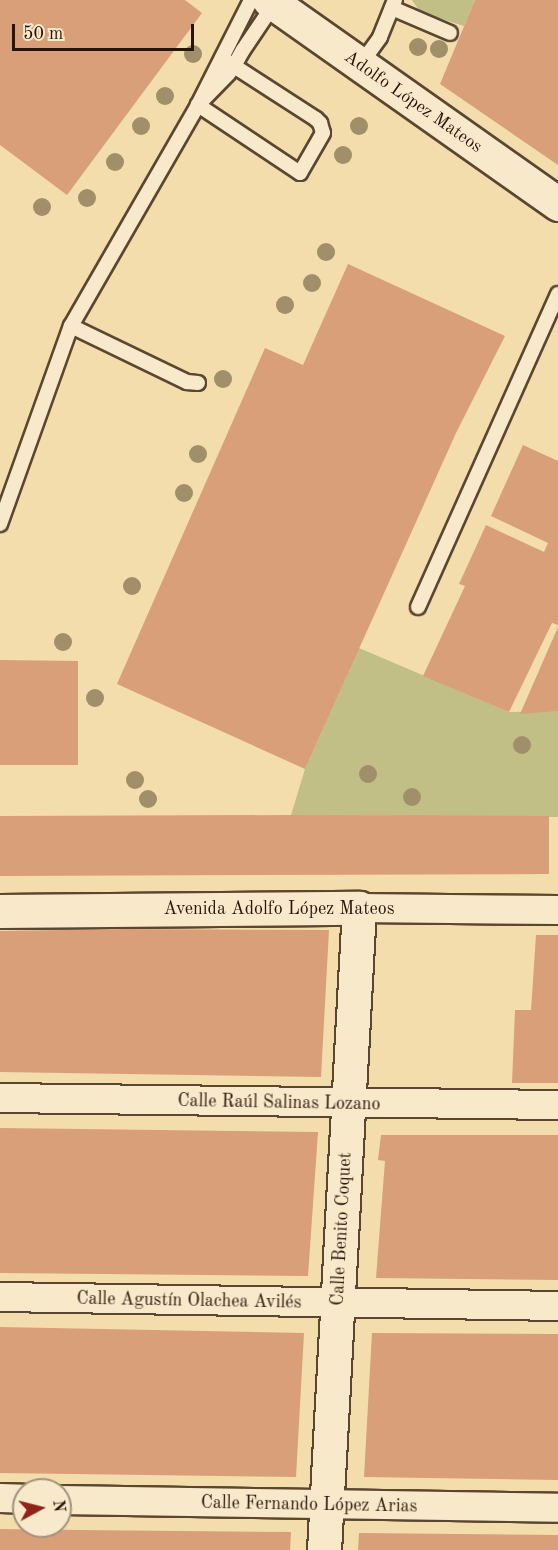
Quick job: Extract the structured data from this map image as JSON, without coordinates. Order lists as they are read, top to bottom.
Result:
{
  "streets": {
    "street": [
      "Adolfo López Mateos",
      "Avenida Adolfo López Mateos",
      "Calle Raúl Salinas Lozano",
      "Calle Benito Coquet",
      "Calle Agustín Olachea Avilés",
      "Calle Fernando López Arias"
    ]
  },
  "crossings": [
    ["Avenida Adolfo López Mateos", "Calle Benito Coquet"],
    ["Calle Raúl Salinas Lozano", "Calle Benito Coquet"],
    ["Calle Benito Coquet", "Calle Agustín Olachea Avilés"],
    ["Calle Benito Coquet", "Calle Fernando López Arias"]
  ],
  "scale_bar": "50 m",
  "north": "right"
}
